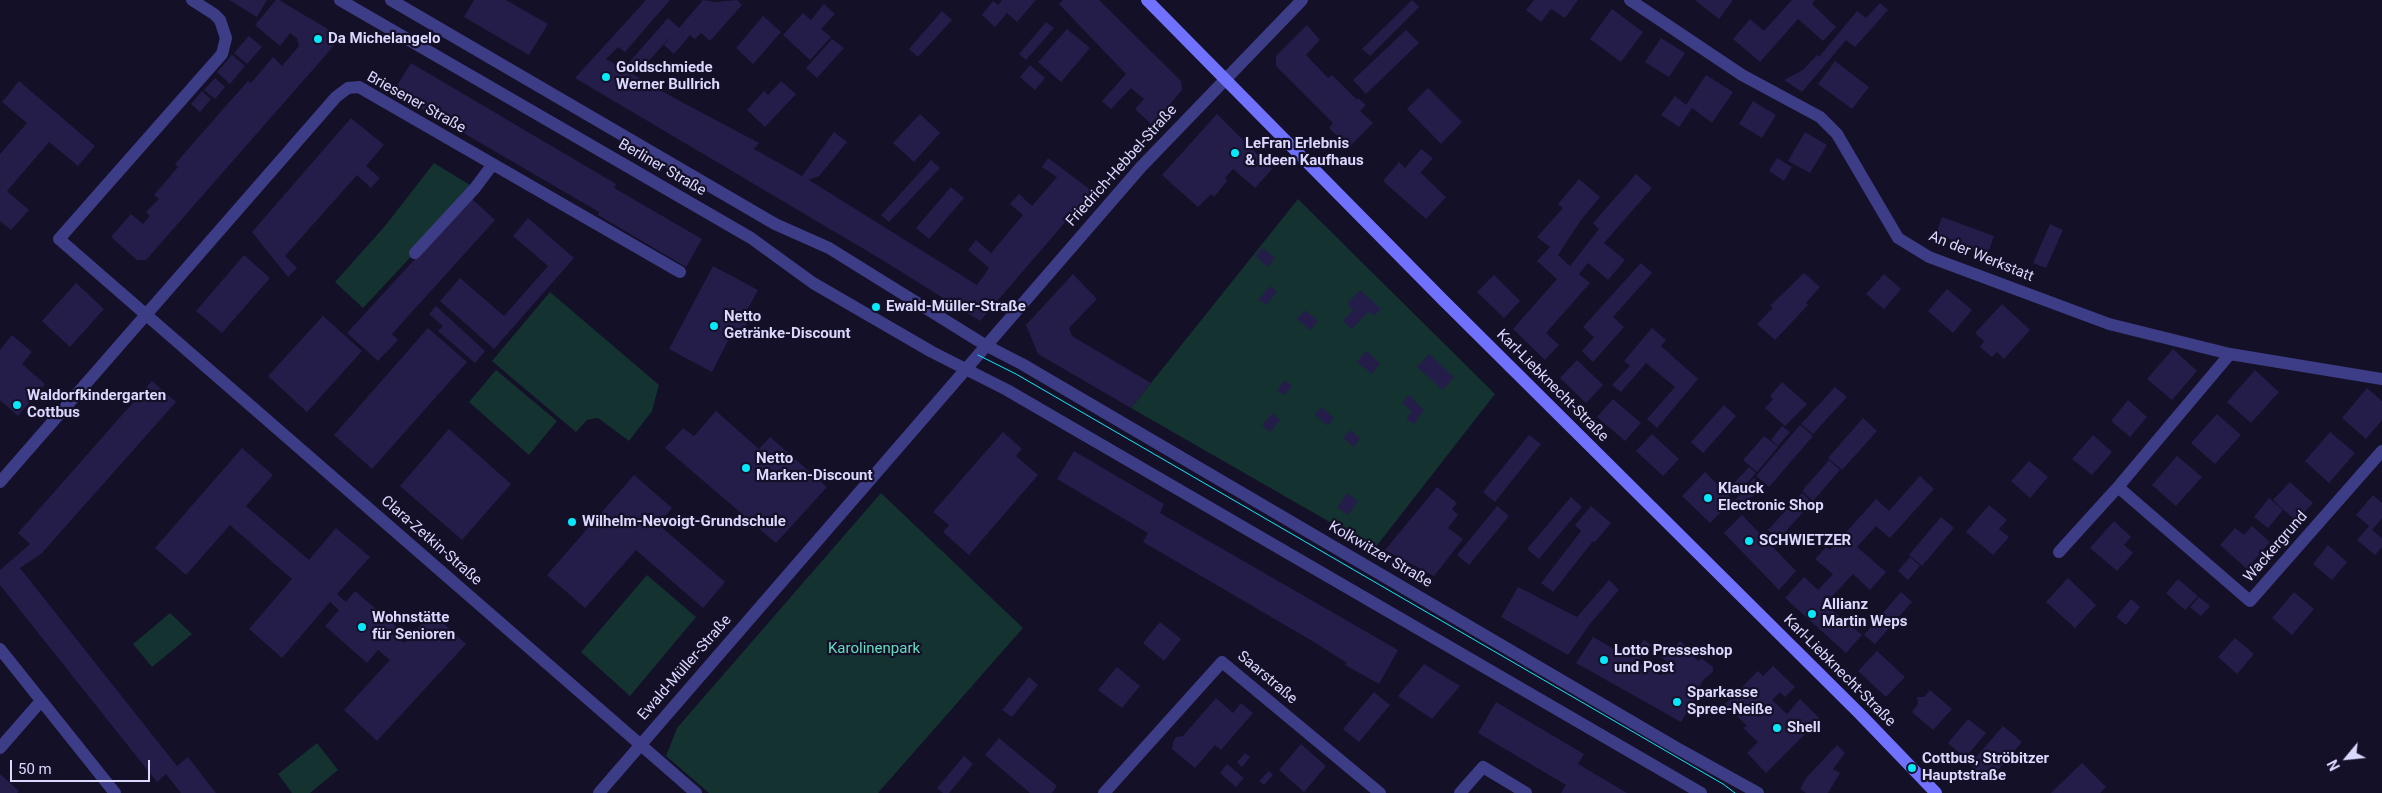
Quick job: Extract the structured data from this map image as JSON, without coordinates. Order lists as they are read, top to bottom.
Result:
{
  "streets": {
    "main road": ["Karl-Liebknecht-Straße"],
    "street": [
      "Briesener Straße",
      "Friedrich-Hebbel-Straße",
      "Berliner Straße",
      "An der Werkstatt",
      "Clara-Zetkin-Straße",
      "Wackergrund",
      "Kolkwitzer Straße",
      "Ewald-Müller-Straße",
      "Saarstraße"
    ]
  },
  "crossings": [
    ["Briesener Straße", "Clara-Zetkin-Straße"],
    ["Friedrich-Hebbel-Straße", "Berliner Straße"],
    ["Friedrich-Hebbel-Straße", "Karl-Liebknecht-Straße"],
    ["Friedrich-Hebbel-Straße", "Kolkwitzer Straße"],
    ["Friedrich-Hebbel-Straße", "Ewald-Müller-Straße"],
    ["Berliner Straße", "Kolkwitzer Straße"],
    ["Berliner Straße", "Ewald-Müller-Straße"],
    ["Clara-Zetkin-Straße", "Ewald-Müller-Straße"]
  ],
  "parks": ["Karolinenpark"],
  "places": [
    "Da Michelangelo",
    "Goldschmiede Werner Bullrich",
    "LeFran Erlebnis & Ideen Kaufhaus",
    "Ewald-Müller-Straße",
    "Netto Getränke-Discount",
    "Waldorfkindergarten Cottbus",
    "Netto Marken-Discount",
    "Klauck Electronic Shop",
    "Wilhelm-Nevoigt-Grundschule",
    "SCHWIETZER",
    "Allianz Martin Weps",
    "Wohnstätte für Senioren",
    "Lotto Presseshop und Post",
    "Sparkasse Spree-Neiße",
    "Shell",
    "Cottbus, Ströbitzer Hauptstraße"
  ],
  "scale_bar": "50 m",
  "north": "bottom left"
}
